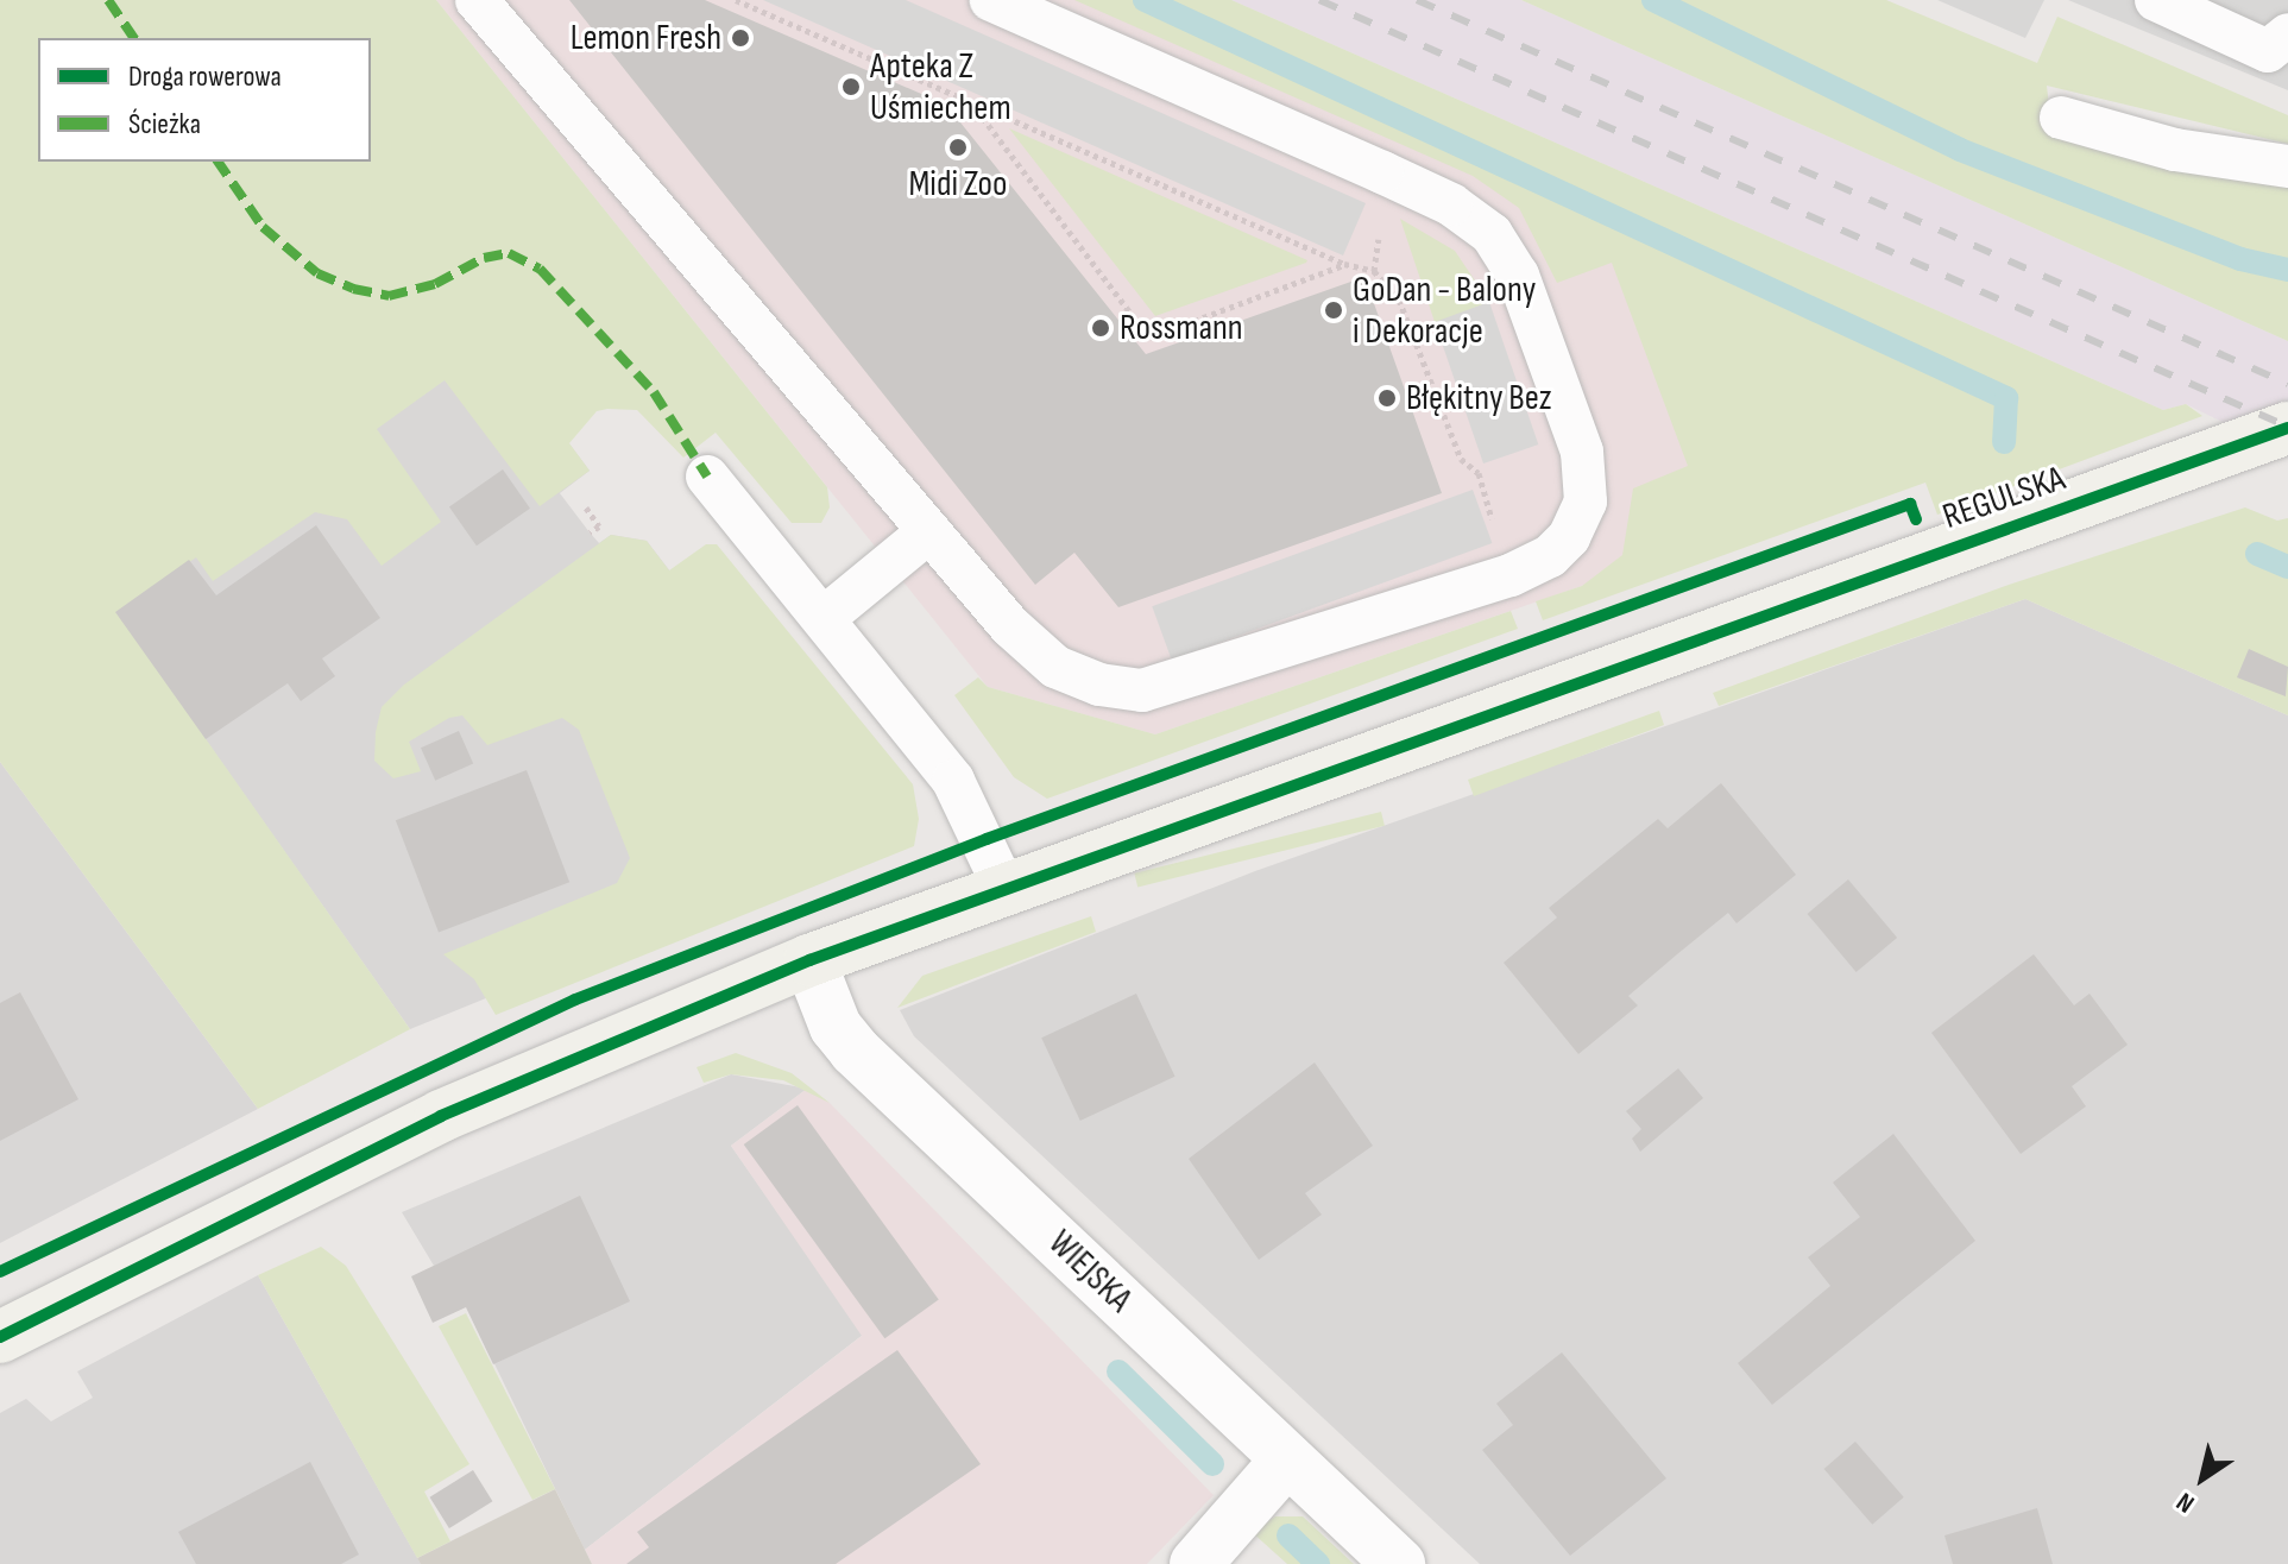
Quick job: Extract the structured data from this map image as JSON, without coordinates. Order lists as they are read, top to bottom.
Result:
{
  "streets": {
    "street": ["REGULSKA", "WIEJSKA"]
  },
  "crossings": [
    ["REGULSKA", "WIEJSKA"]
  ],
  "places": [
    "Lemon Fresh",
    "Apteka Z Uśmiechem",
    "Midi Zoo",
    "GoDan - Balony i Dekoracje",
    "Rossmann",
    "Błękitny Bez"
  ],
  "legend": ["Droga rowerowa", "Ścieżka"],
  "north": "bottom left"
}
